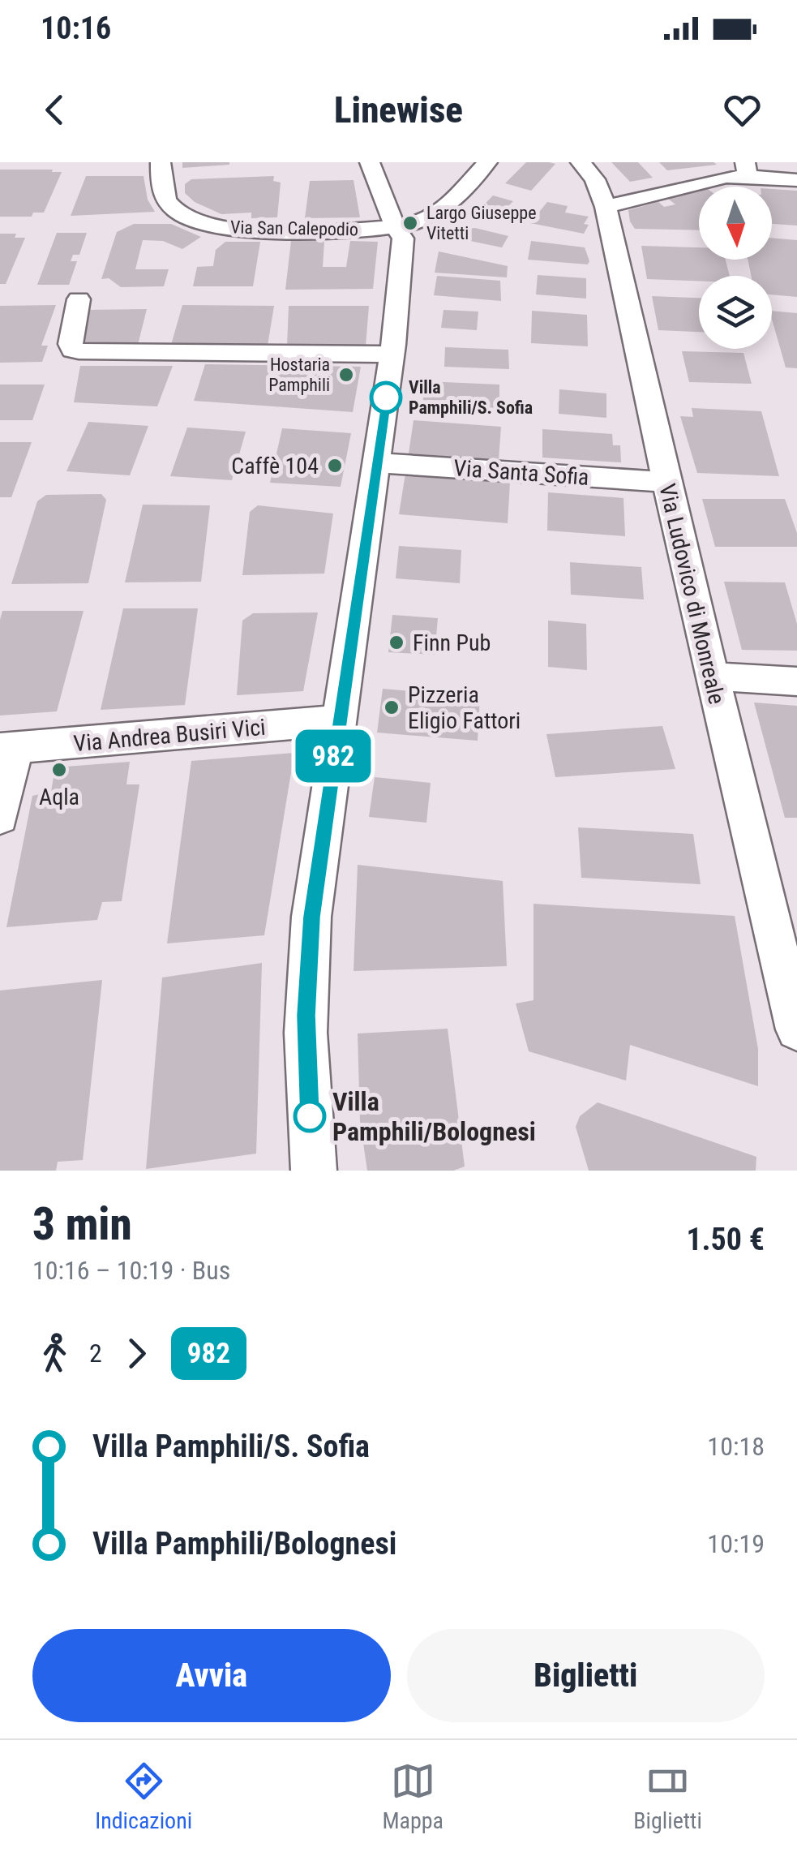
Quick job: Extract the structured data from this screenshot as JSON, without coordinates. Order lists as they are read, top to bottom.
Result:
{
  "streets": {
    "street": [
      "Via San Calepodio",
      "Via Santa Sofia",
      "Via Ludovico di Monreale",
      "Via Andrea Busiri Vici"
    ]
  },
  "crossings": [
    ["Via Santa Sofia", "Via Ludovico di Monreale"]
  ],
  "places": [
    "Largo Giuseppe Vitetti",
    "Hostaria Pamphili",
    "Villa Pamphili/S. Sofia",
    "Caffè 104",
    "Finn Pub",
    "Pizzeria Eligio Fattori",
    "Aqla",
    "Villa Pamphili/Bolognesi"
  ],
  "lines": ["bus line 982"],
  "north": "bottom",
  "page": {
    "status": "10:16",
    "header": "Linewise",
    "on_map": "982",
    "heading": ["3 min", "10:16 – 10:19 · Bus", "1.50 €"],
    "legs": ["2", "982"],
    "list": [
      {
        "name": "Villa Pamphili/S. Sofia",
        "value": "10:18"
      },
      {
        "name": "Villa Pamphili/Bolognesi",
        "value": "10:19"
      }
    ],
    "buttons": ["Avvia", "Biglietti"],
    "tabs": ["Indicazioni", "Mappa", "Biglietti"]
  }
}
